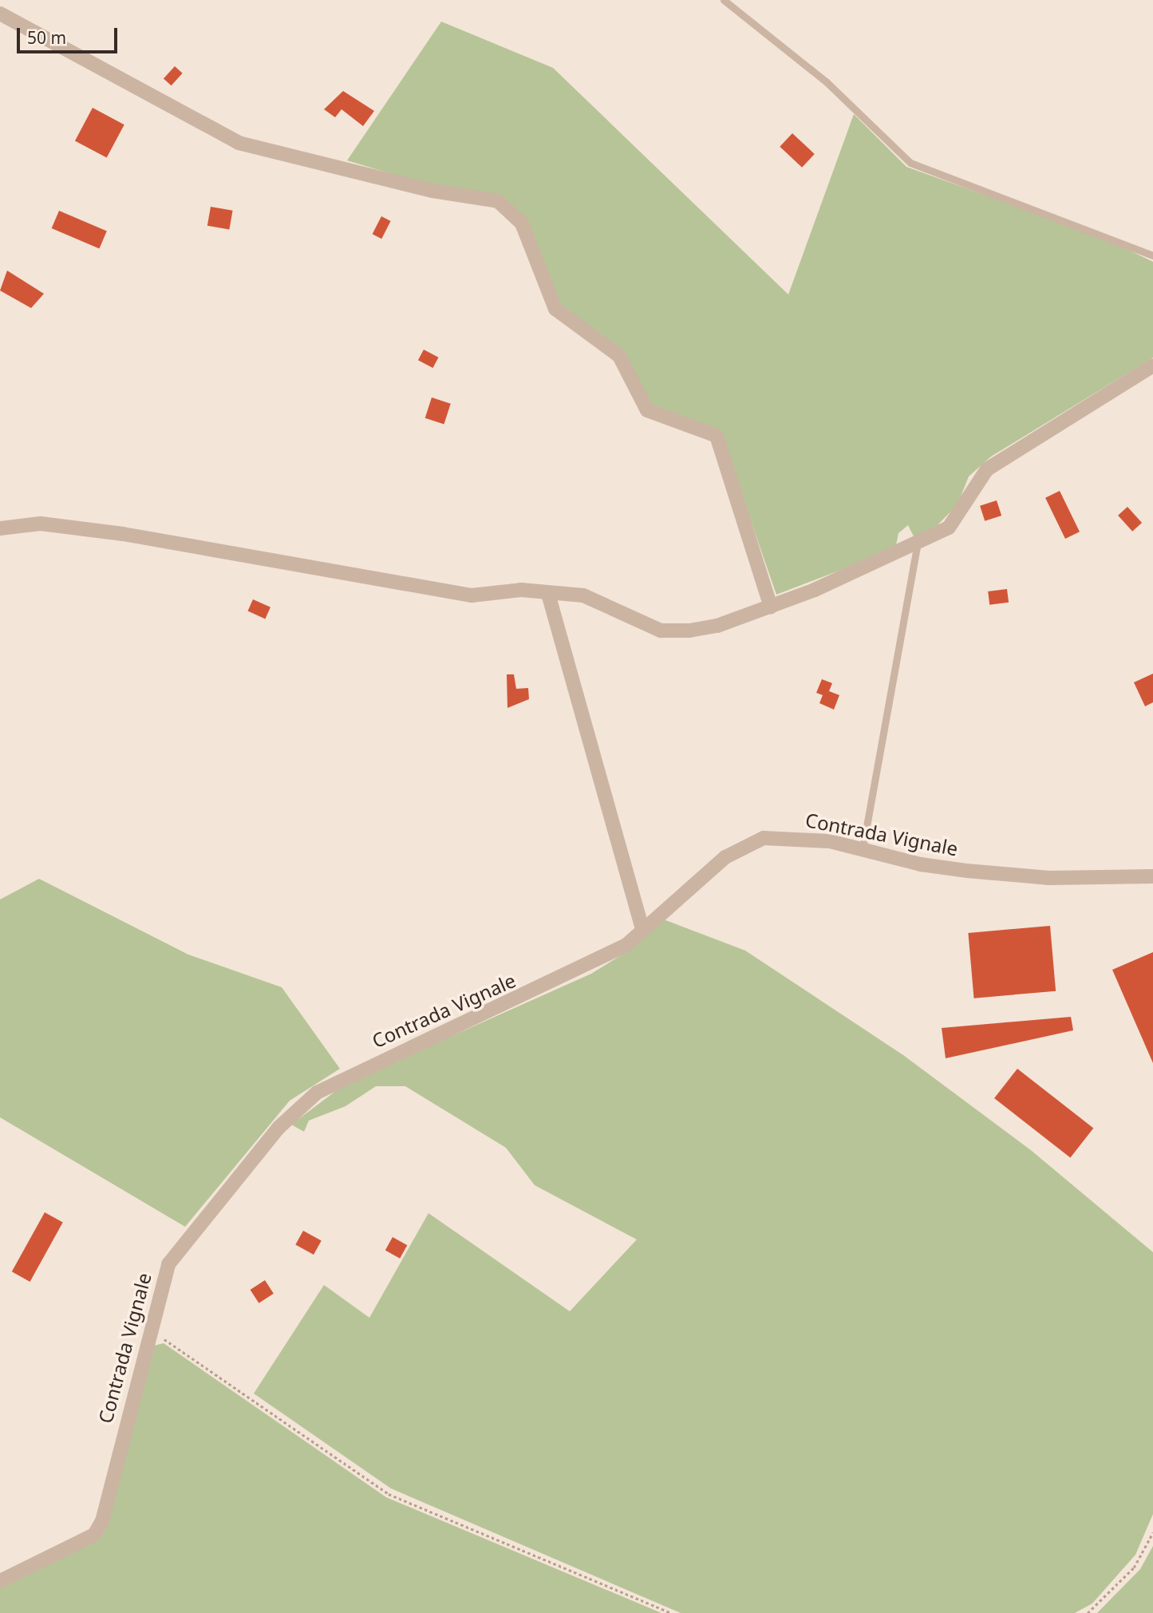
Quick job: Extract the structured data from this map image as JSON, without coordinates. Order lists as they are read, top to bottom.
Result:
{
  "streets": {
    "street": ["Contrada Vignale"]
  },
  "scale_bar": "50 m"
}
